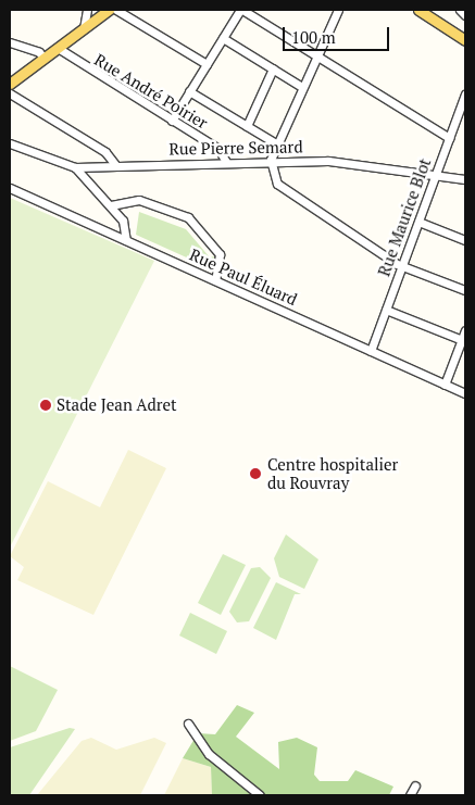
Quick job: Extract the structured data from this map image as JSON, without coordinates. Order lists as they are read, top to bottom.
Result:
{
  "streets": {
    "street": [
      "Rue André Poirier",
      "Rue Pierre Semard",
      "Rue Maurice Blot",
      "Rue Paul Éluard"
    ]
  },
  "crossings": [
    ["Rue André Poirier", "Rue Pierre Semard"],
    ["Rue Pierre Semard", "Rue Maurice Blot"],
    ["Rue Maurice Blot", "Rue Paul Éluard"]
  ],
  "places": ["Stade Jean Adret", "Centre hospitalier du Rouvray"],
  "scale_bar": "100 m"
}
